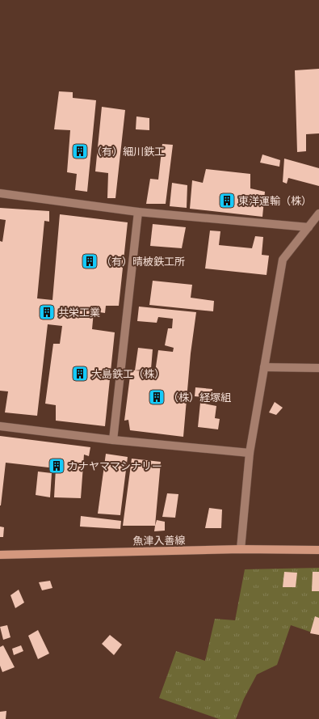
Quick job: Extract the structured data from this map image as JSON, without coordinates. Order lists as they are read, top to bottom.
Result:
{
  "streets": {
    "main road": ["魚津入善線"]
  },
  "places": {
    "building": [
      "（有）細川鉄工",
      "東洋運輸（株）",
      "（有）晴柀鉄工所",
      "共栄工業",
      "大島鉄工（株）",
      "（株）経塚組",
      "カナヤママシナリー"
    ]
  }
}
